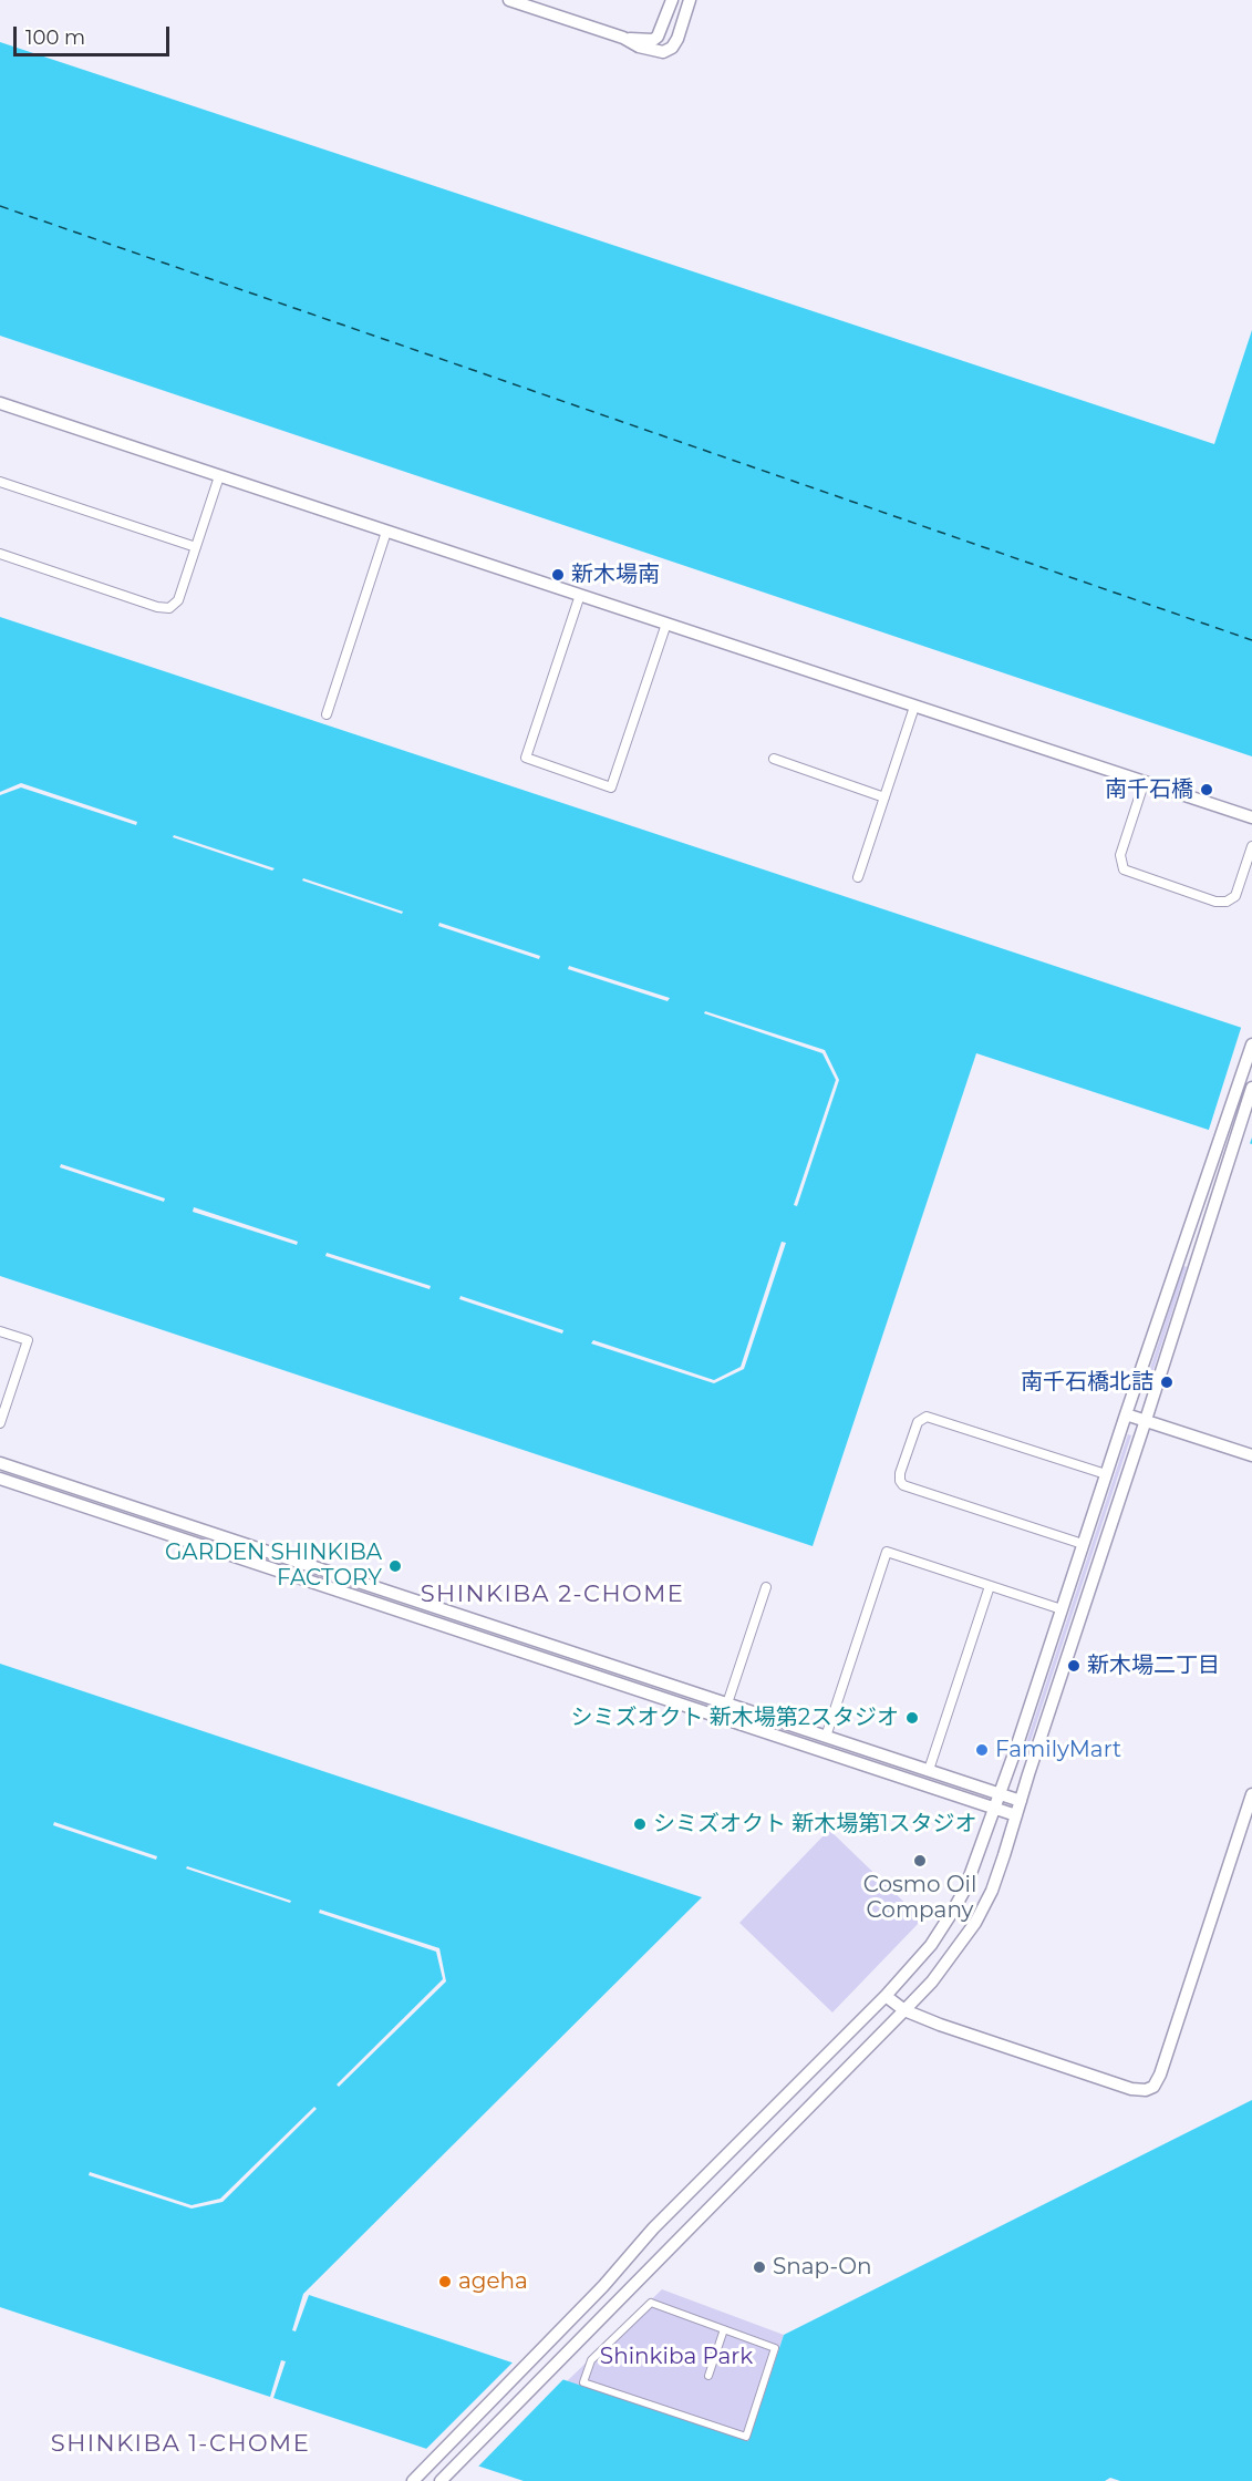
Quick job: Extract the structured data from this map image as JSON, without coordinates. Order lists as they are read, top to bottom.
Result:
{
  "districts": ["SHINKIBA 2-CHOME", "SHINKIBA 1-CHOME"],
  "parks": ["Shinkiba Park"],
  "places": [
    "新木場南",
    "南千石橋",
    "南千石橋北詰",
    "GARDEN SHINKIBA FACTORY",
    "新木場二丁目",
    "シミズオクト 新木場第2スタジオ",
    "FamilyMart",
    "シミズオクト 新木場第1スタジオ",
    "Cosmo Oil Company",
    "Snap-On",
    "ageha"
  ],
  "scale_bar": "100 m"
}
